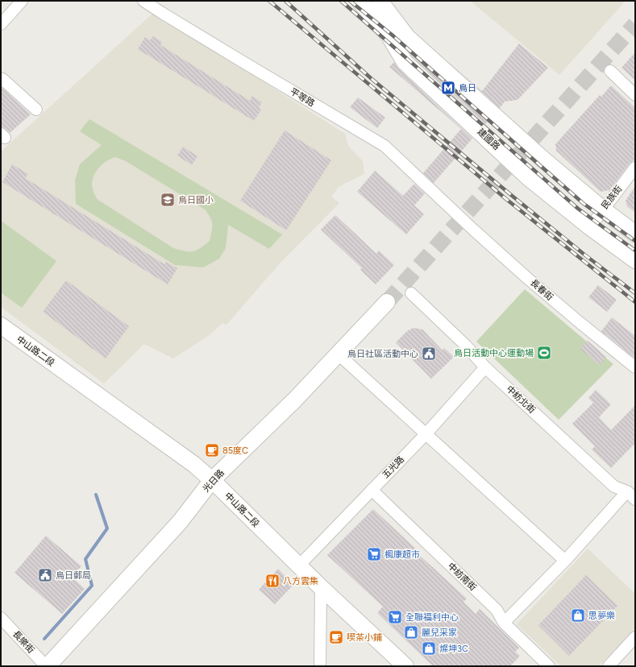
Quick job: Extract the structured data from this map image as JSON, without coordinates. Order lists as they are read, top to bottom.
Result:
{
  "streets": {
    "main road": ["建國路", "中山路二段", "光日路"],
    "street": [
      "平等路",
      "民族街",
      "長春街",
      "中紡北街",
      "五光路",
      "中紡南街",
      "長樂街"
    ]
  },
  "crossings": [
    ["平等路", "長春街"],
    ["建國路", "民族街"],
    ["中山路二段", "五光路"],
    ["中山路二段", "光日路"],
    ["中紡北街", "五光路"],
    ["五光路", "中紡南街"],
    ["光日路", "長樂街"]
  ],
  "places": {
    "metro station": ["烏日"],
    "school or university": ["烏日國小"],
    "sports": ["烏日活動中心運動場"],
    "public building": ["烏日社區活動中心", "烏日郵局"],
    "cafe": ["85度C", "喫茶小鋪"],
    "supermarket": ["楓康超市", "全聯福利中心"],
    "restaurant": ["八方雲集"],
    "shop": ["思夢樂", "麗兒采家", "燦坤3C"]
  }
}
